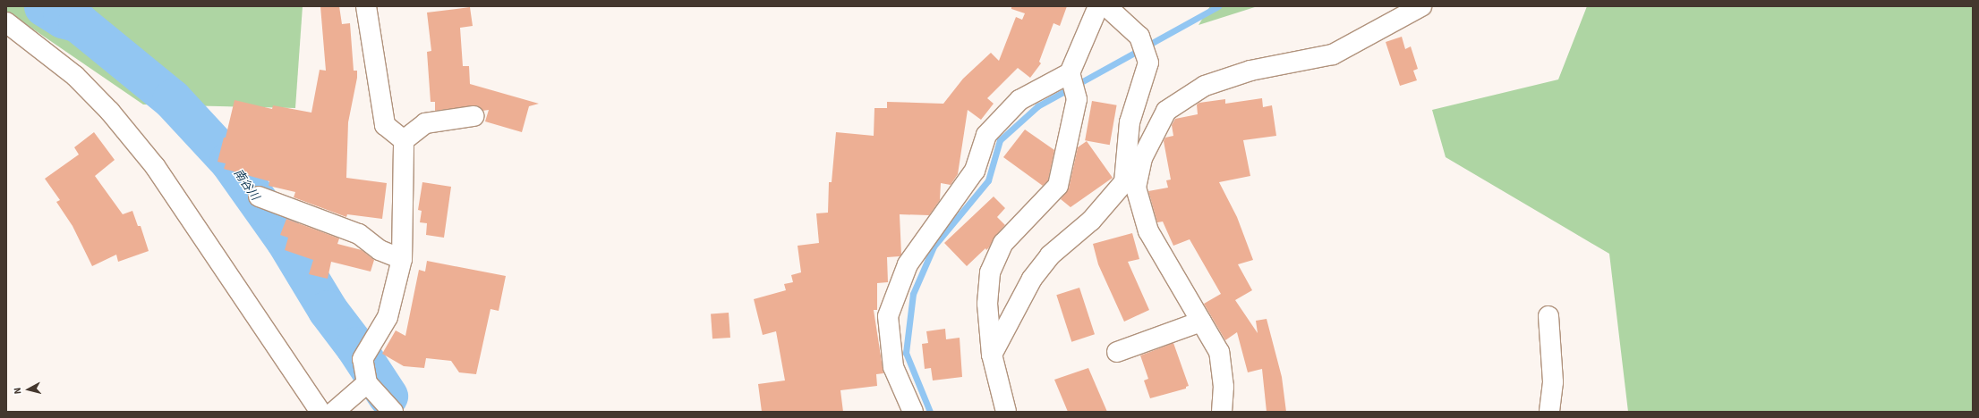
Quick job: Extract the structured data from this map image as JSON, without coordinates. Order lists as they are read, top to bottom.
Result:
{
  "water": ["南谷川"],
  "north": "left"
}
